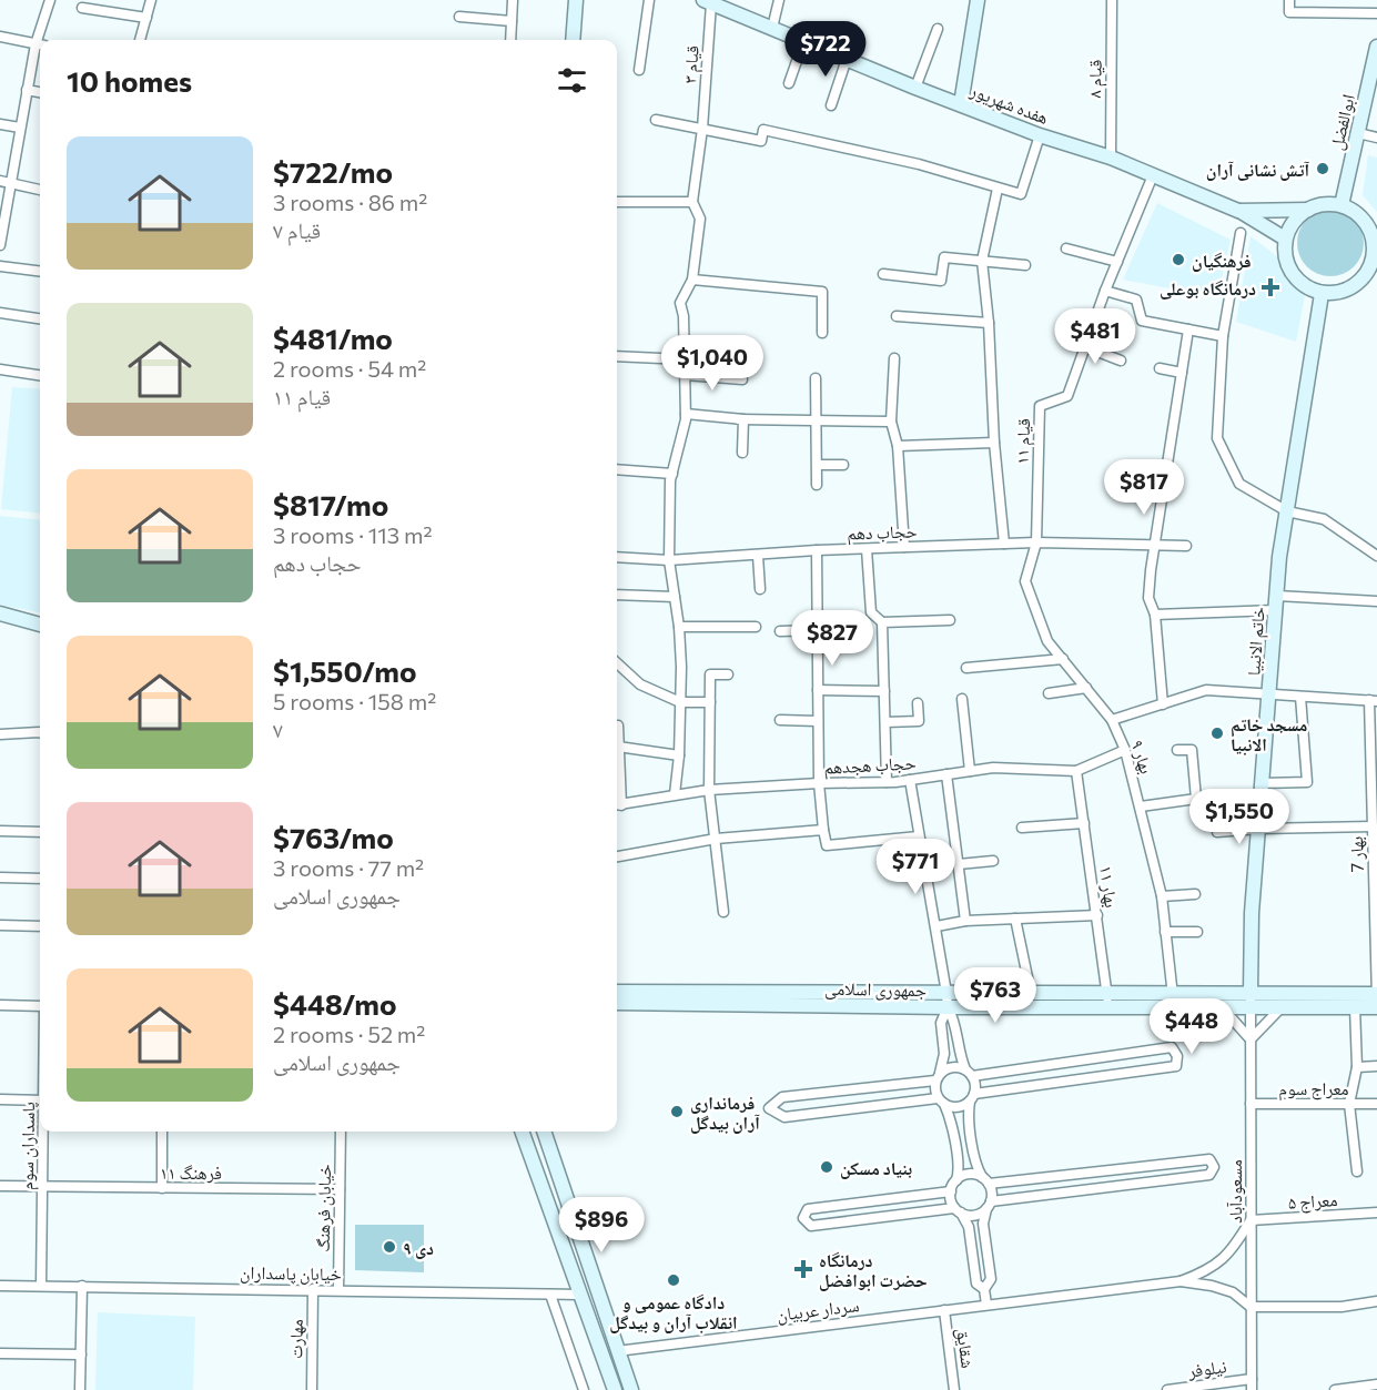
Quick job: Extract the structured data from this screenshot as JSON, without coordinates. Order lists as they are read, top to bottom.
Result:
{
  "streets": {
    "street": [
      "قیام ۳",
      "قیام ۸",
      "هفده شهریور",
      "ابوالفضل",
      "قیام ۱۱",
      "حجاب دهم",
      "خاتم الانبیا",
      "بهار ۹",
      "حجاب هجدهم",
      "بهار 7",
      "بهار ۱۱",
      "جمهوری اسلامی",
      "معراج سوم",
      "پاسداران سوم",
      "فرهنگ ۱۱",
      "مسعودآباد",
      "معراج ۵",
      "خیابان فرهنگ",
      "خیابان پاسداران",
      "سردار عربیان",
      "مهارت",
      "شقایق",
      "نیلوفر"
    ]
  },
  "crossings": [
    ["قیام ۳", "هفده شهریور"],
    ["قیام ۸", "هفده شهریور"],
    ["هفده شهریور", "ابوالفضل"],
    ["هفده شهریور", "قیام ۱۱"],
    ["هفده شهریور", "خاتم الانبیا"],
    ["ابوالفضل", "خاتم الانبیا"],
    ["قیام ۱۱", "حجاب دهم"],
    ["قیام ۱۱", "بهار ۹"],
    ["حجاب دهم", "بهار ۹"],
    ["خاتم الانبیا", "جمهوری اسلامی"],
    ["خاتم الانبیا", "مسعودآباد"],
    ["بهار ۹", "حجاب هجدهم"],
    ["بهار ۹", "جمهوری اسلامی"],
    ["حجاب هجدهم", "بهار ۱۱"],
    ["بهار 7", "جمهوری اسلامی"],
    ["بهار ۱۱", "جمهوری اسلامی"],
    ["جمهوری اسلامی", "مسعودآباد"],
    ["معراج سوم", "مسعودآباد"],
    ["پاسداران سوم", "فرهنگ ۱۱"],
    ["پاسداران سوم", "خیابان پاسداران"],
    ["فرهنگ ۱۱", "خیابان فرهنگ"],
    ["مسعودآباد", "معراج ۵"],
    ["مسعودآباد", "نیلوفر"],
    ["خیابان فرهنگ", "خیابان پاسداران"],
    ["خیابان پاسداران", "مهارت"],
    ["سردار عربیان", "شقایق"]
  ],
  "places": {
    "other": [
      "آتش نشانی آران",
      "فرهنگیان",
      "مسجد خاتم الانبیا",
      "فرمانداری آران بیدگل",
      "بنیاد مسکن",
      "۹ دی",
      "دادگاه عمومی و انقلاب آران و بیدگل"
    ],
    "health": ["درمانگاه بوعلی", "درمانگاه حضرت ابوافضل"]
  },
  "page": {
    "price": [
      "$722",
      "$481",
      "$1,040",
      "$817",
      "$827",
      "$1,550",
      "$771",
      "$763",
      "$448",
      "$896"
    ],
    "heading": "10 homes",
    "list": [
      {
        "name": "$722/mo",
        "note": "3 rooms · 86 m² · قیام ۷"
      },
      {
        "name": "$481/mo",
        "note": "2 rooms · 54 m² · قیام ۱۱"
      },
      {
        "name": "$817/mo",
        "note": "3 rooms · 113 m² · حجاب دهم"
      },
      {
        "name": "$1,550/mo",
        "note": "5 rooms · 158 m² · ۷"
      },
      {
        "name": "$763/mo",
        "note": "3 rooms · 77 m² · جمهوری اسلامی"
      },
      {
        "name": "$448/mo",
        "note": "2 rooms · 52 m² · جمهوری اسلامی"
      }
    ]
  }
}
